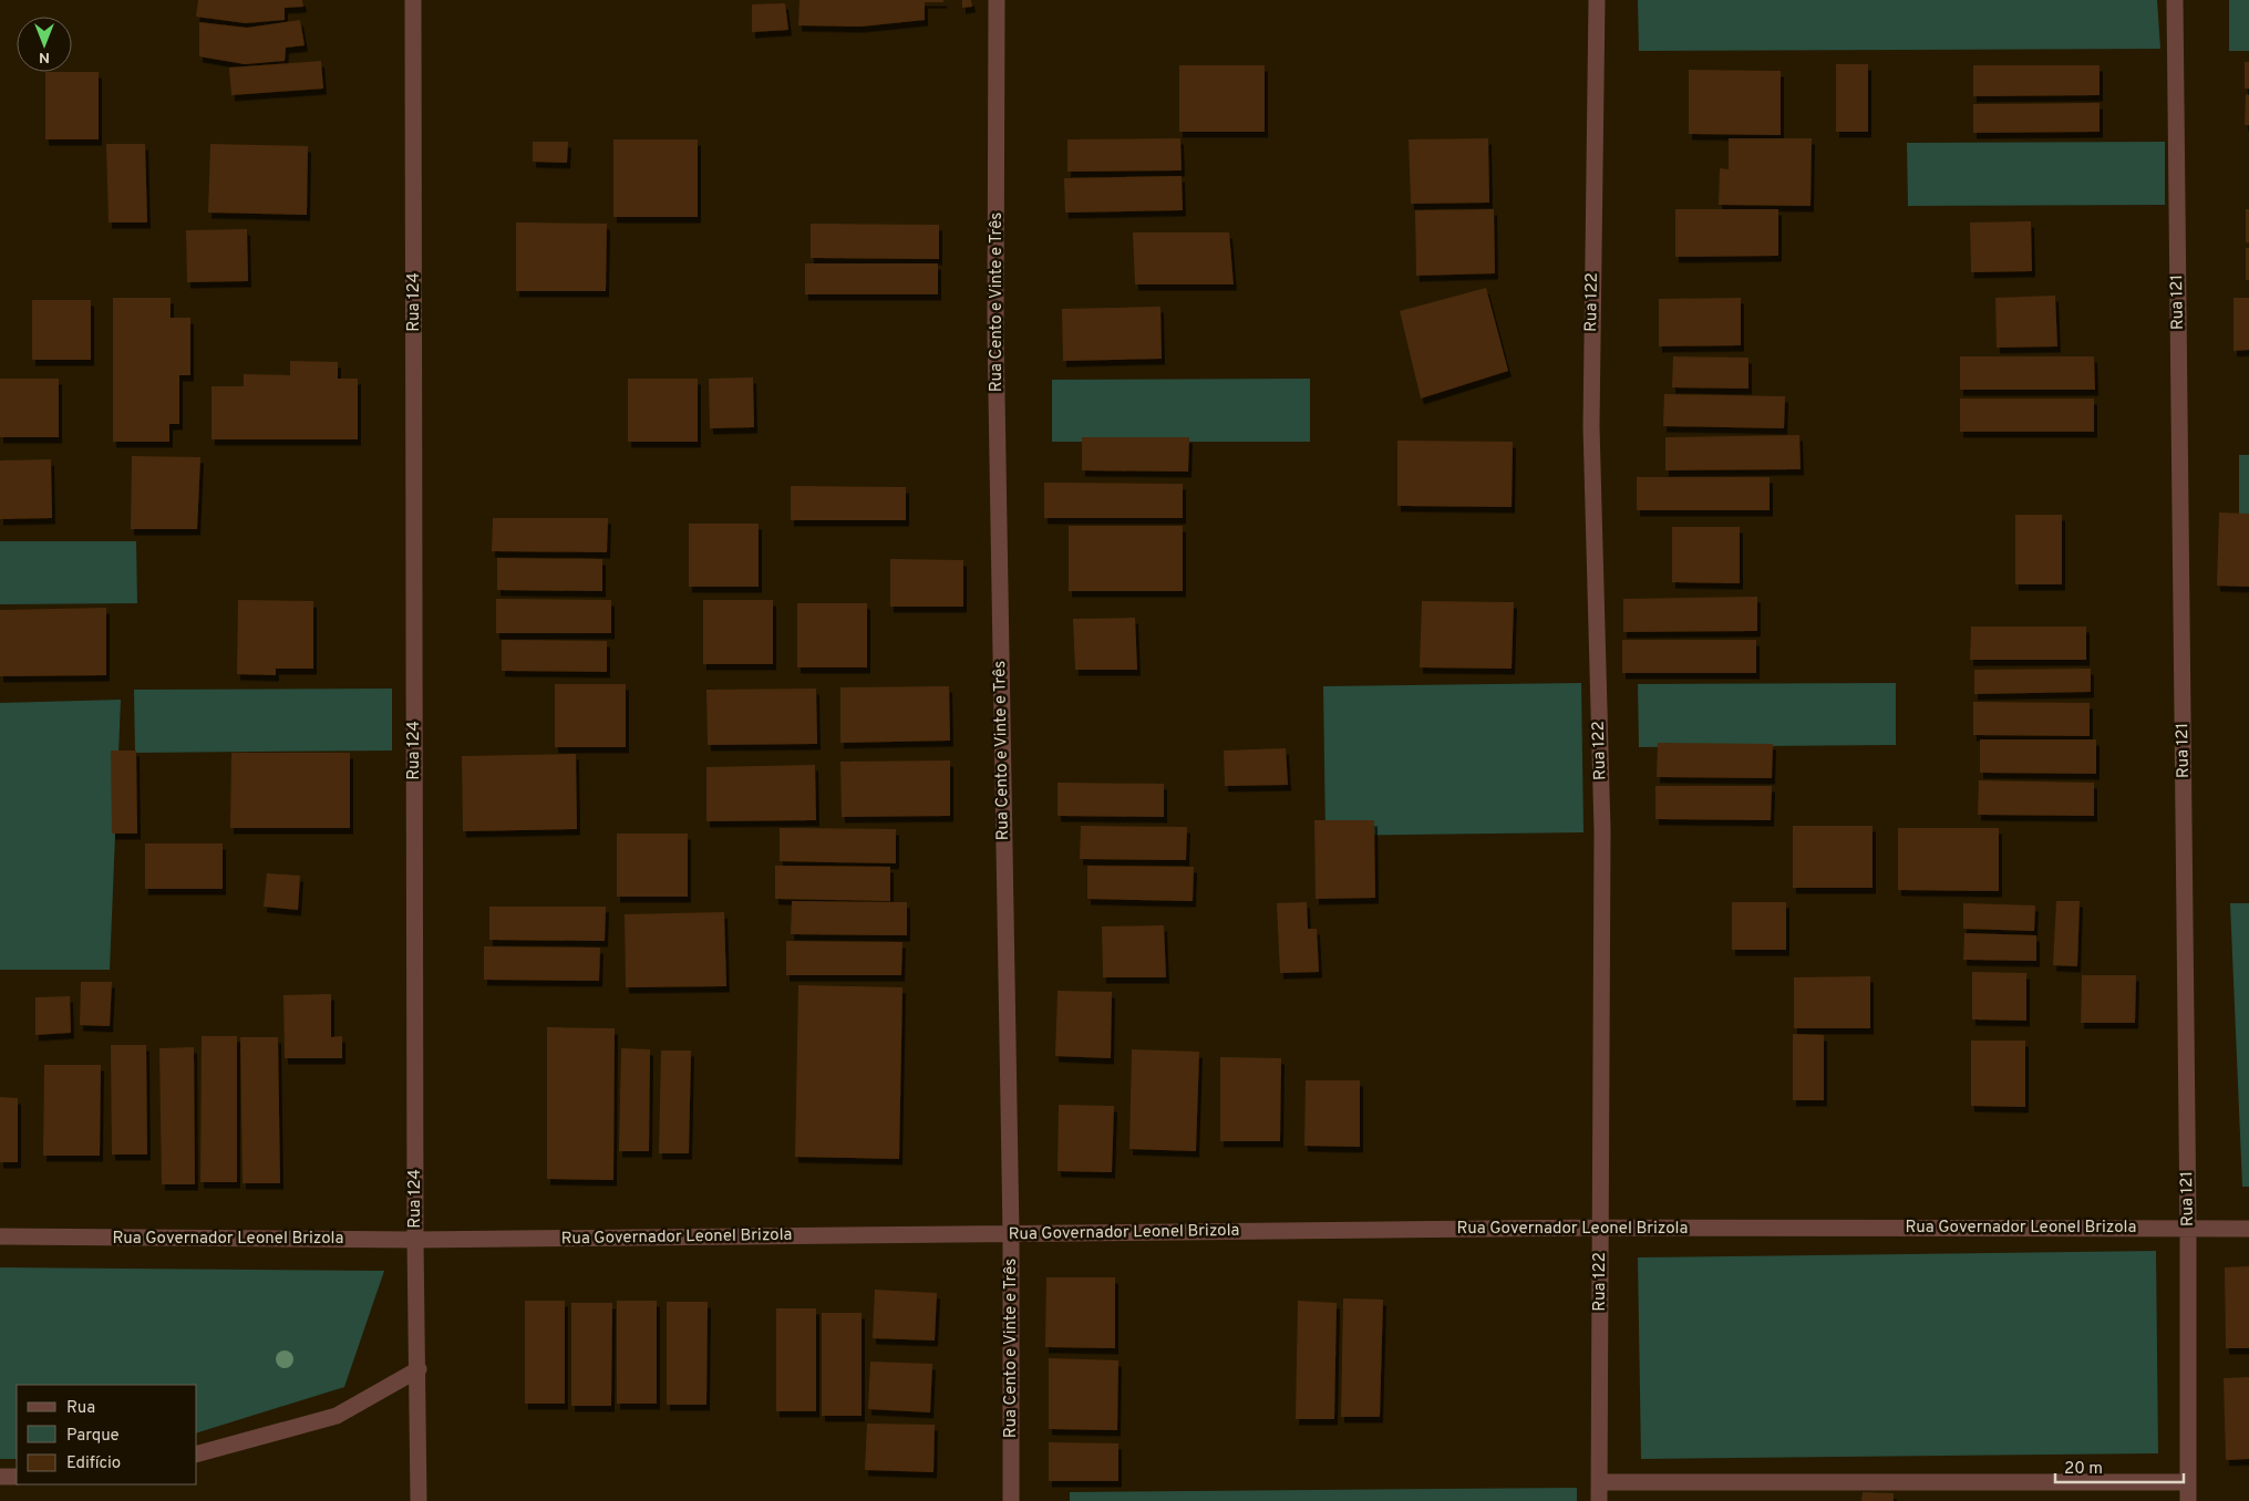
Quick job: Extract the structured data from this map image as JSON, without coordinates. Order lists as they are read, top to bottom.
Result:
{
  "streets": {
    "street": [
      "Rua 124",
      "Rua Cento e Vinte e Três",
      "Rua 122",
      "Rua 121",
      "Rua Governador Leonel Brizola"
    ]
  },
  "crossings": [
    ["Rua 124", "Rua Governador Leonel Brizola"],
    ["Rua Cento e Vinte e Três", "Rua Governador Leonel Brizola"],
    ["Rua 122", "Rua Governador Leonel Brizola"],
    ["Rua 121", "Rua Governador Leonel Brizola"]
  ],
  "legend": ["Rua", "Parque", "Edifício"],
  "scale_bar": "20 m",
  "north": "bottom"
}
